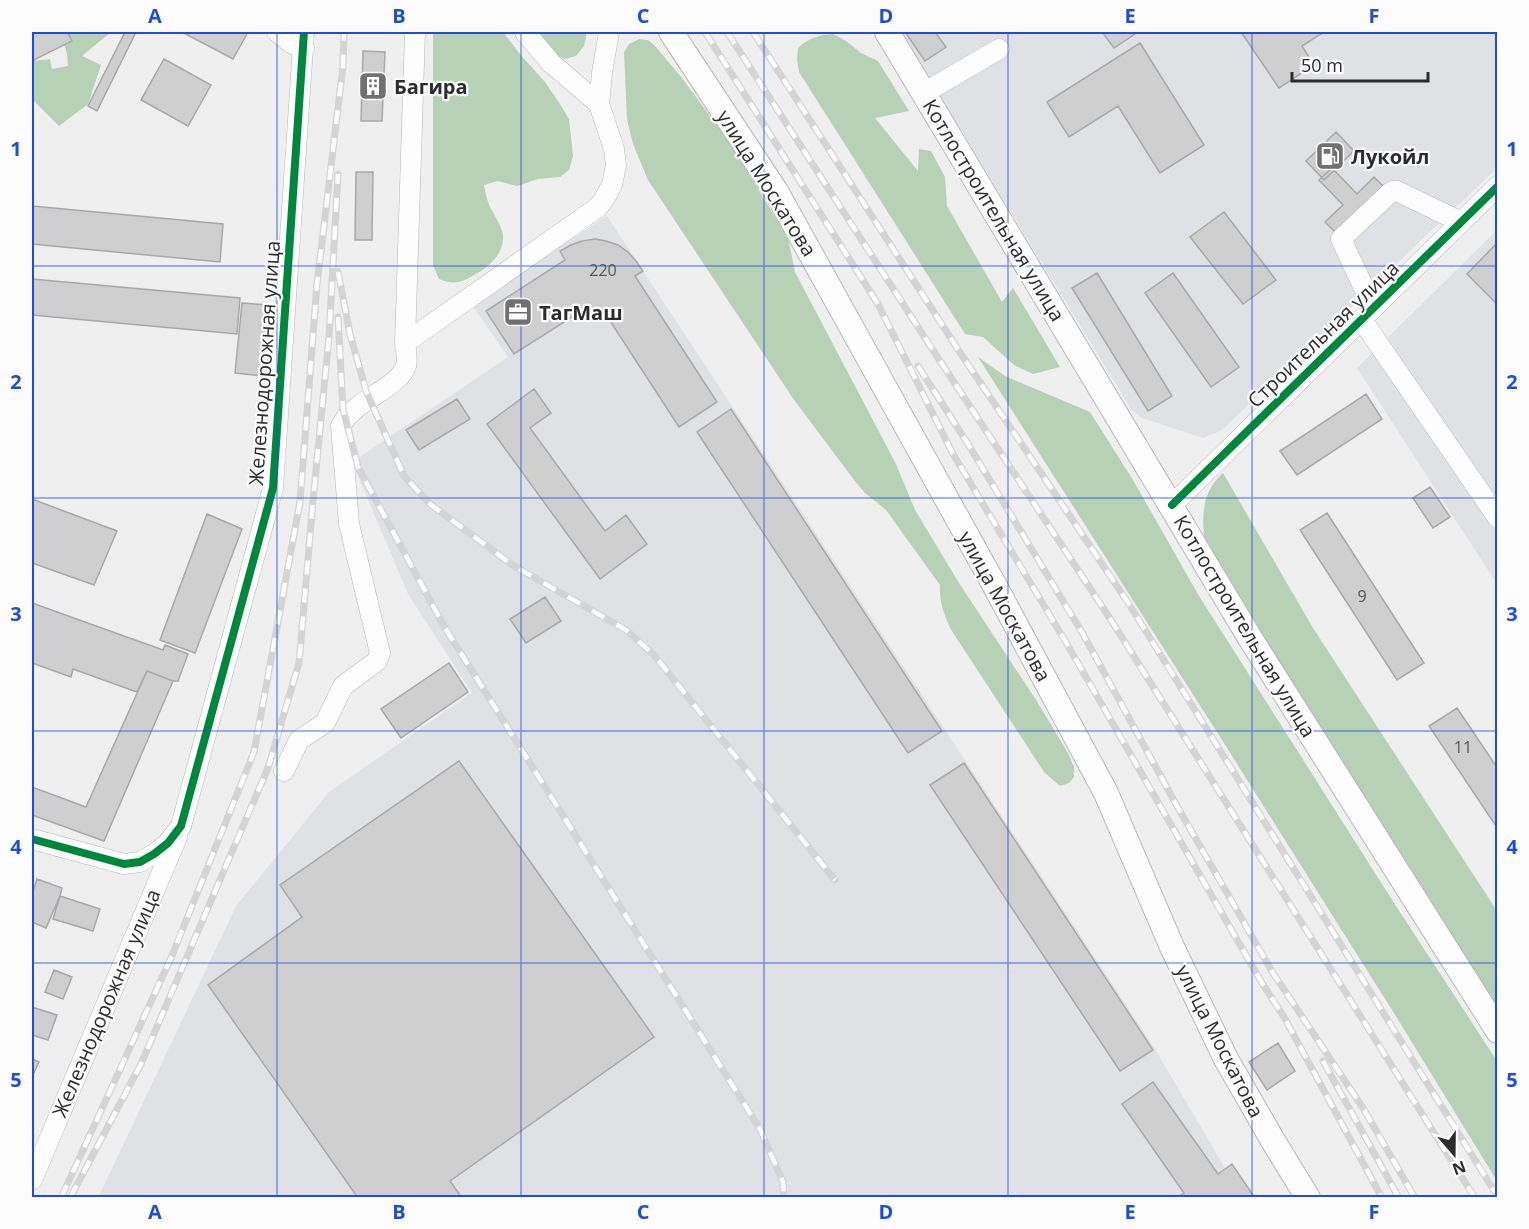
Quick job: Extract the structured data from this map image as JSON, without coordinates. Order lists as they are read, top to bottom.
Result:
{
  "streets": {
    "main road": ["улица Москатова", "Котлостроительная улица"],
    "street": ["Строительная улица", "Железнодорожная улица"]
  },
  "crossings": [
    ["Котлостроительная улица", "Строительная улица"]
  ],
  "places": {
    "building": ["Багира"],
    "fuel station": ["Лукойл"],
    "office": ["ТагМаш"]
  },
  "house_numbers": ["220", "9", "11"],
  "scale_bar": "50 m",
  "north": "bottom",
  "grid": {
    "columns": [
      "A",
      "B",
      "C",
      "D",
      "E",
      "F"
    ],
    "rows": [
      "1",
      "2",
      "3",
      "4",
      "5"
    ]
  }
}
